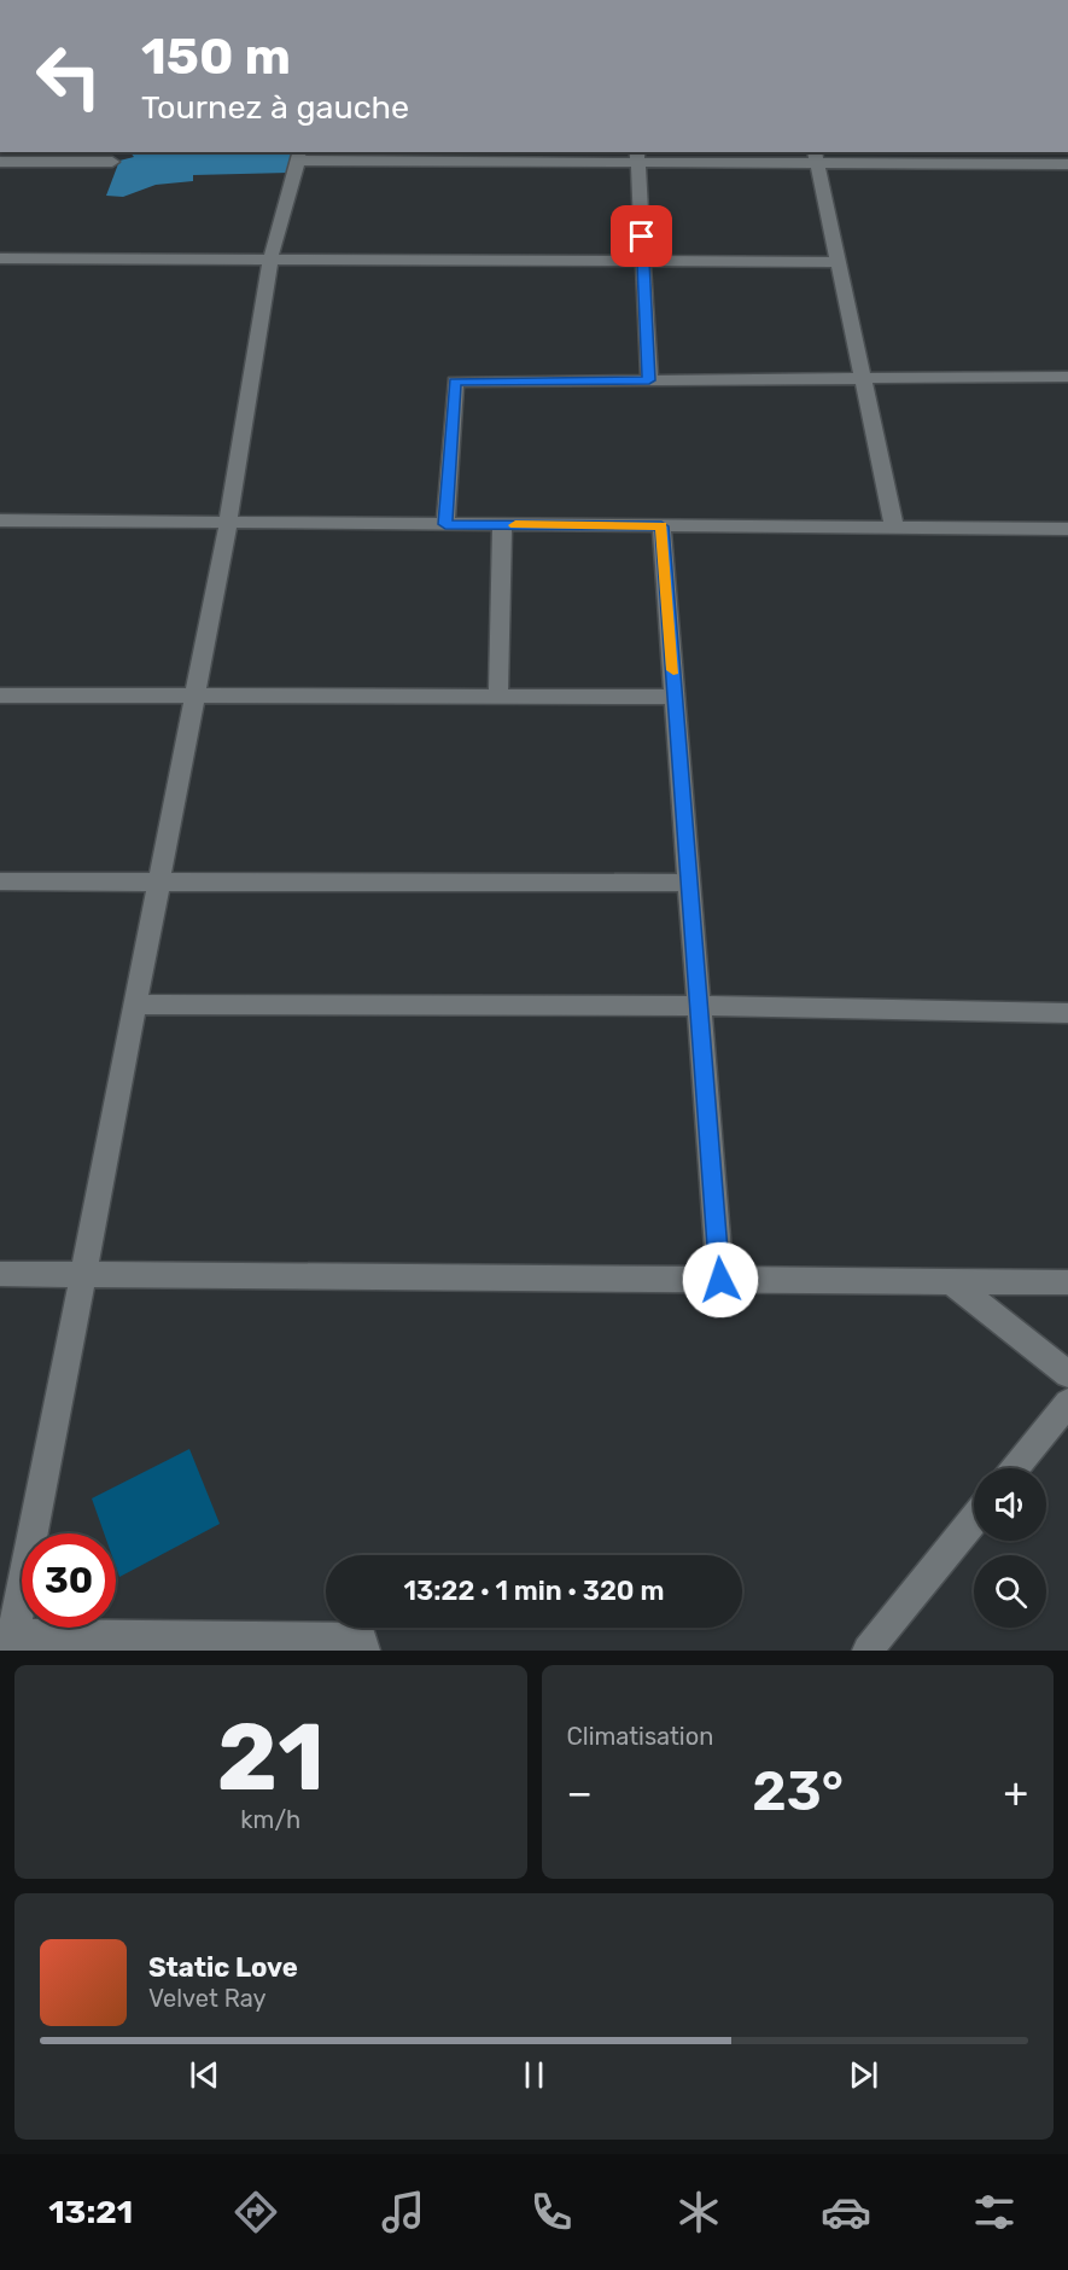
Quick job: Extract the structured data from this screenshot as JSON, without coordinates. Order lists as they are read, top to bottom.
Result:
{
  "page": {
    "turn": ["150 m", "Tournez à gauche"],
    "limit": "30",
    "trip": "13:22 · 1 min · 320 m",
    "tile": [
      ["21", "km/h"],
      "Climatisation"
    ],
    "heat": ["−", "23°", "+"],
    "song": ["Static Love", "Velvet Ray"],
    "tabs": "13:21"
  }
}
